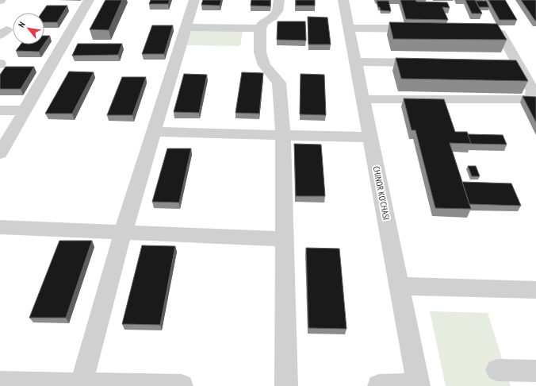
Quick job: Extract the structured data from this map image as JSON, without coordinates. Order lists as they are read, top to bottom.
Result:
{
  "streets": {
    "street": ["CHINOR KO'CHASI"]
  },
  "north": "top left"
}
